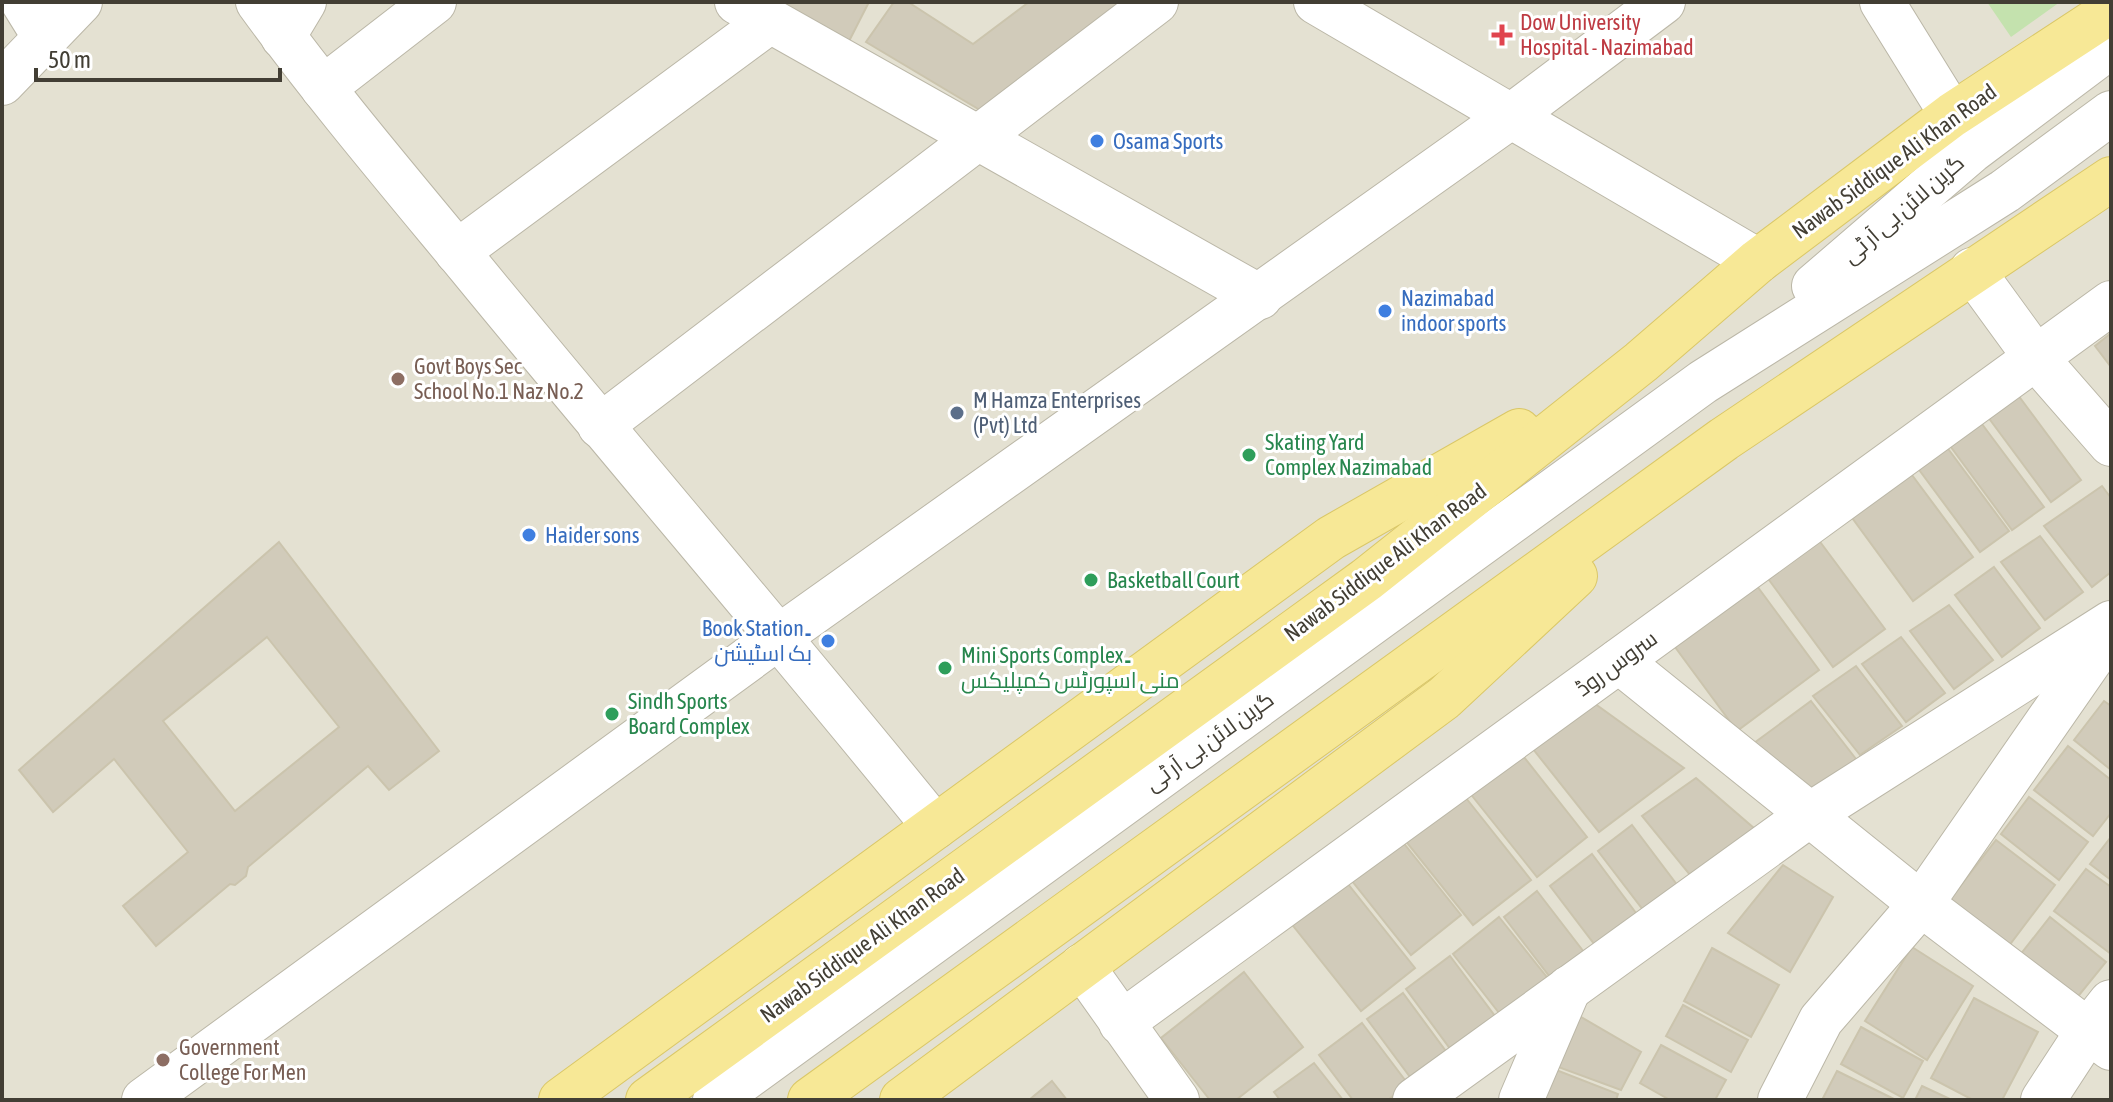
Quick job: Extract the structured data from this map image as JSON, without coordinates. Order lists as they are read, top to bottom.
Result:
{
  "streets": {
    "main road": ["Nawab Siddique Ali Khan Road"],
    "street": ["گرین لائن بی آر ٹی", "سروس روڈ"]
  },
  "places": {
    "health": ["Dow University Hospital - Nazimabad"],
    "other": [
      "Osama Sports",
      "Nazimabad indoor sports",
      "Govt Boys Sec School No.1 Naz No.2",
      "M Hamza Enterprises (Pvt) Ltd",
      "Skating Yard Complex Nazimabad",
      "Haider sons",
      "Basketball Court",
      "Book Station۔ بک اسٹیشن",
      "Mini Sports Complex۔ منی اسپورٹس کمپلیکس",
      "Sindh Sports Board Complex",
      "Government College For Men"
    ]
  },
  "scale_bar": "50 m"
}
